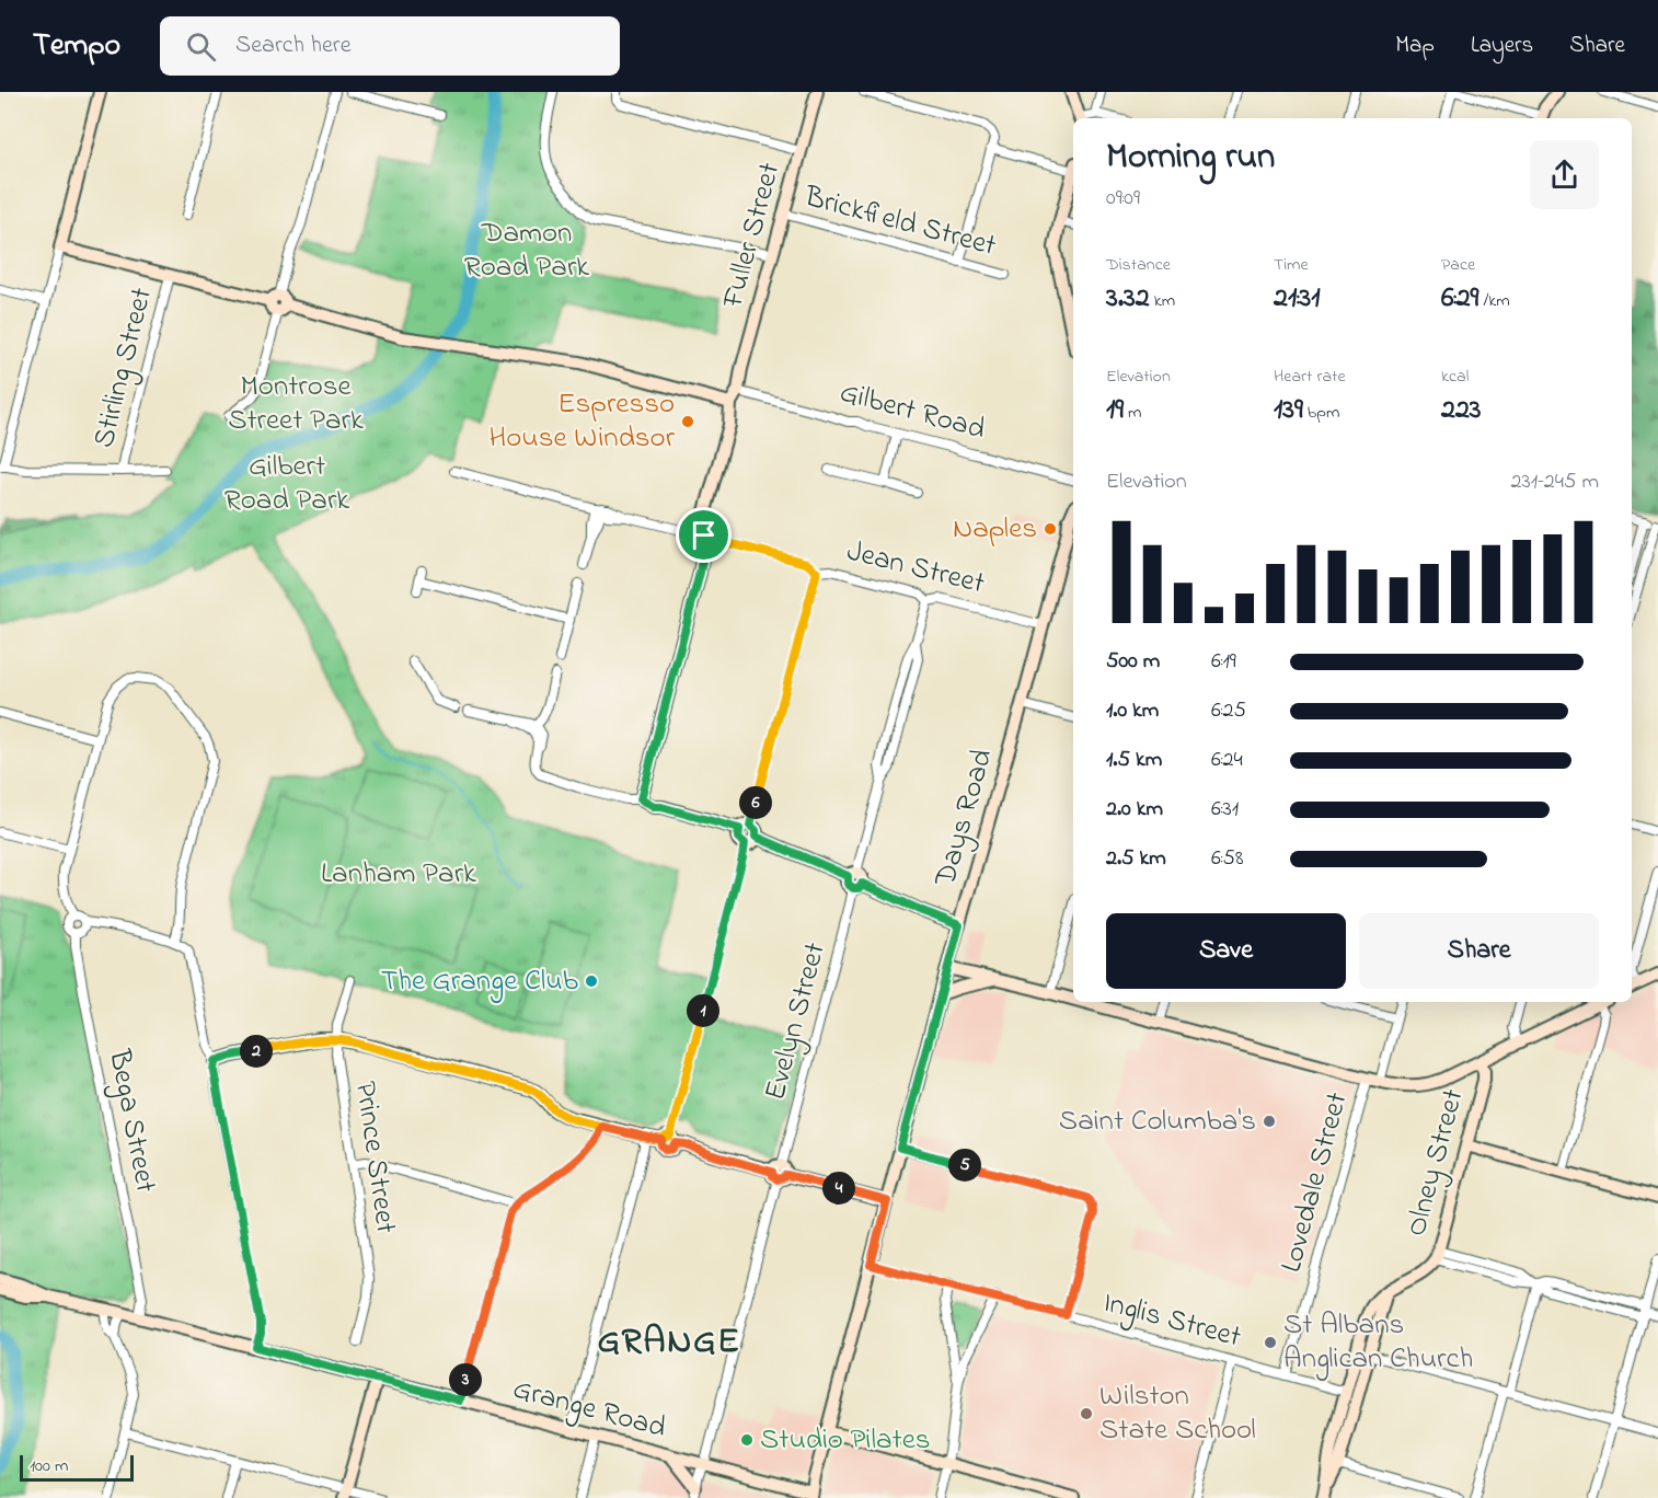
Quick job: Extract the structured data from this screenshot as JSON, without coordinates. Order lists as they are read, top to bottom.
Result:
{
  "streets": {
    "street": [
      "Brickfield Street",
      "Fuller Street",
      "Stirling Street",
      "Gilbert Road",
      "Jean Street",
      "Days Road",
      "Evelyn Street",
      "Bega Street",
      "Prince Street",
      "Olney Street",
      "Lovedale Street",
      "Inglis Street",
      "Grange Road"
    ]
  },
  "crossings": [
    ["Brickfield Street", "Fuller Street"],
    ["Fuller Street", "Gilbert Road"],
    ["Jean Street", "Days Road"],
    ["Jean Street", "Evelyn Street"],
    ["Days Road", "Inglis Street"],
    ["Days Road", "Grange Road"],
    ["Evelyn Street", "Grange Road"],
    ["Bega Street", "Grange Road"],
    ["Lovedale Street", "Inglis Street"]
  ],
  "districts": ["GRANGE"],
  "parks": [
    "Damon Road Park",
    "Montrose Street Park",
    "Gilbert Road Park",
    "Lanham Park"
  ],
  "places": [
    "Espresso House Windsor",
    "Naples",
    "The Grange Club",
    "Saint Columba's",
    "St Albans Anglican Church",
    "Wilston State School",
    "Studio Pilates"
  ],
  "scale_bar": "100 m",
  "page": {
    "header": "Tempo",
    "search": "Search here",
    "nav": ["Map", "Layers", "Share"],
    "heading": ["Morning run", "09:09"],
    "stats": [
      ["Distance", "3.32 km"],
      ["Time", "21:31"],
      ["Pace", "6:29 /km"],
      ["Elevation", "19 m"],
      ["Heart rate", "139 bpm"],
      ["kcal", "223"]
    ],
    "chart": ["Elevation", "231–245 m"],
    "list": [
      {
        "name": "500 m",
        "note": "6:19"
      },
      {
        "name": "1.0 km",
        "note": "6:25"
      },
      {
        "name": "1.5 km",
        "note": "6:24"
      },
      {
        "name": "2.0 km",
        "note": "6:31"
      },
      {
        "name": "2.5 km",
        "note": "6:58"
      }
    ],
    "pins": [
      "6",
      "1",
      "2",
      "5",
      "4",
      "3"
    ],
    "buttons": ["Save", "Share"],
    "scale": "100 m"
  }
}
